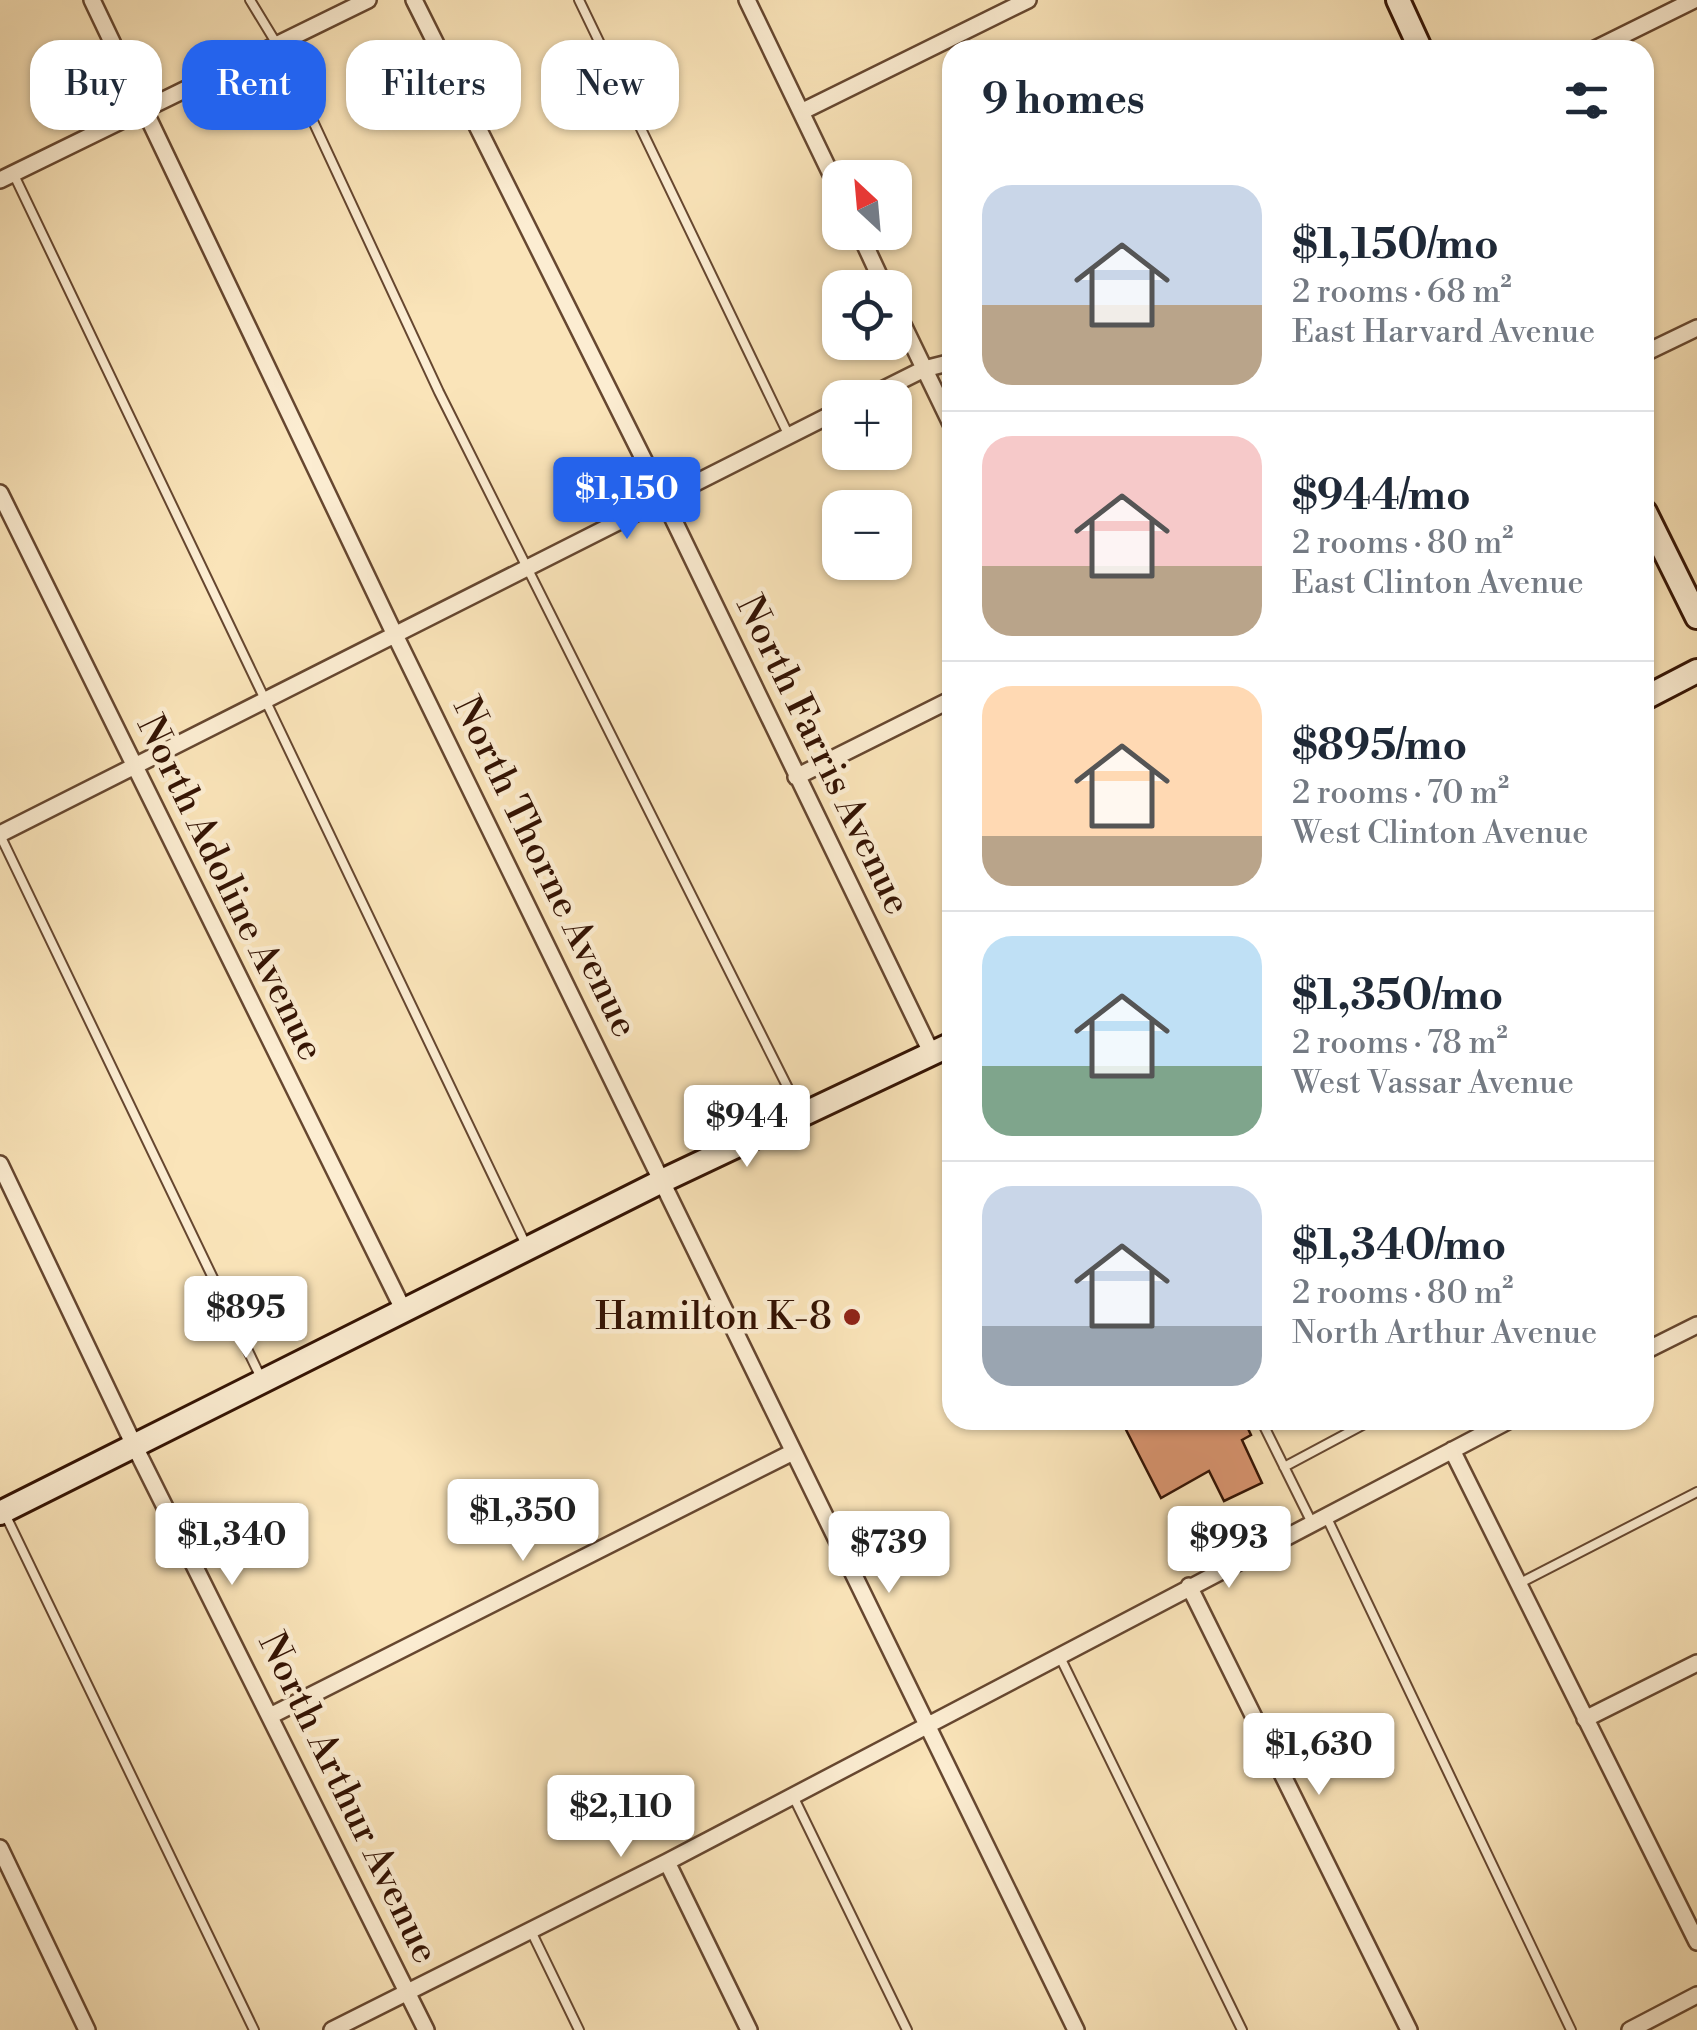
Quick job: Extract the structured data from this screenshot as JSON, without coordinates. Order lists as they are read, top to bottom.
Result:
{
  "streets": {
    "street": [
      "North Farris Avenue",
      "North Thorne Avenue",
      "North Adoline Avenue",
      "North Arthur Avenue"
    ]
  },
  "places": ["Hamilton K-8"],
  "north": "top left",
  "page": {
    "chip": [
      "Buy",
      "Rent",
      "Filters",
      "New"
    ],
    "heading": "9 homes",
    "map_buttons": ["+", "−"],
    "list": [
      {
        "name": "$1,150/mo",
        "note": "2 rooms · 68 m² · East Harvard Avenue"
      },
      {
        "name": "$944/mo",
        "note": "2 rooms · 80 m² · East Clinton Avenue"
      },
      {
        "name": "$895/mo",
        "note": "2 rooms · 70 m² · West Clinton Avenue"
      },
      {
        "name": "$1,350/mo",
        "note": "2 rooms · 78 m² · West Vassar Avenue"
      },
      {
        "name": "$1,340/mo",
        "note": "2 rooms · 80 m² · North Arthur Avenue"
      }
    ],
    "price": [
      "$1,150",
      "$944",
      "$895",
      "$1,350",
      "$1,340",
      "$993",
      "$739",
      "$1,630",
      "$2,110"
    ]
  }
}
